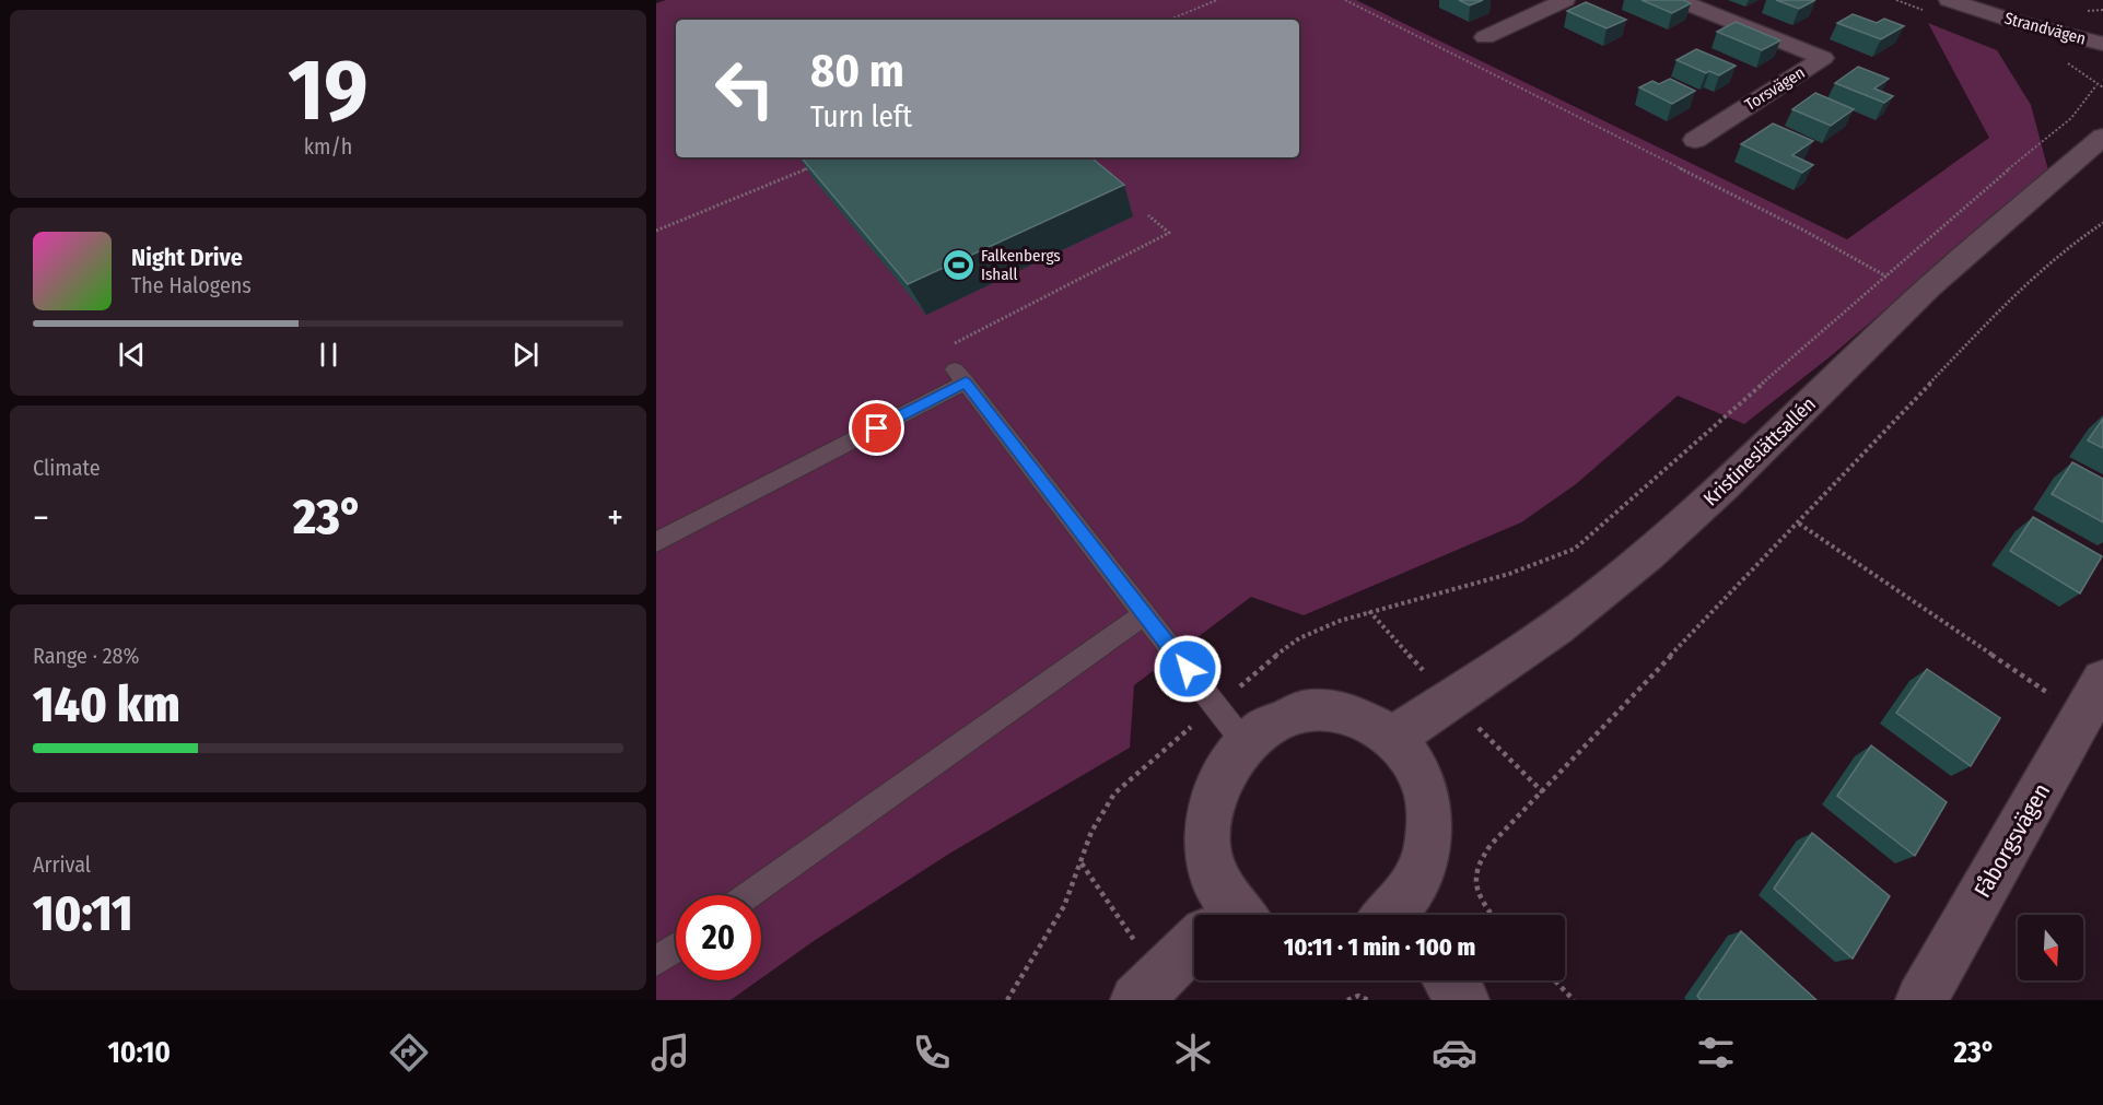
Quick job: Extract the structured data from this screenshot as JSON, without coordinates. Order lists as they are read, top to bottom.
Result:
{
  "streets": {
    "street": [
      "Strandvägen",
      "Torsvägen",
      "Kristineslättsallén",
      "Fåborgsvägen"
    ]
  },
  "places": {
    "sports": ["Falkenbergs Ishall"]
  },
  "north": "bottom",
  "page": {
    "tile": [
      ["19", "km/h"],
      "Climate",
      ["Range · 28%", "140 km"],
      ["Arrival", "10:11"]
    ],
    "turn": ["80 m", "Turn left"],
    "song": ["Night Drive", "The Halogens"],
    "heat": ["−", "23°", "+"],
    "limit": "20",
    "trip": "10:11 · 1 min · 100 m",
    "tabs": ["10:10", "23°"]
  }
}
